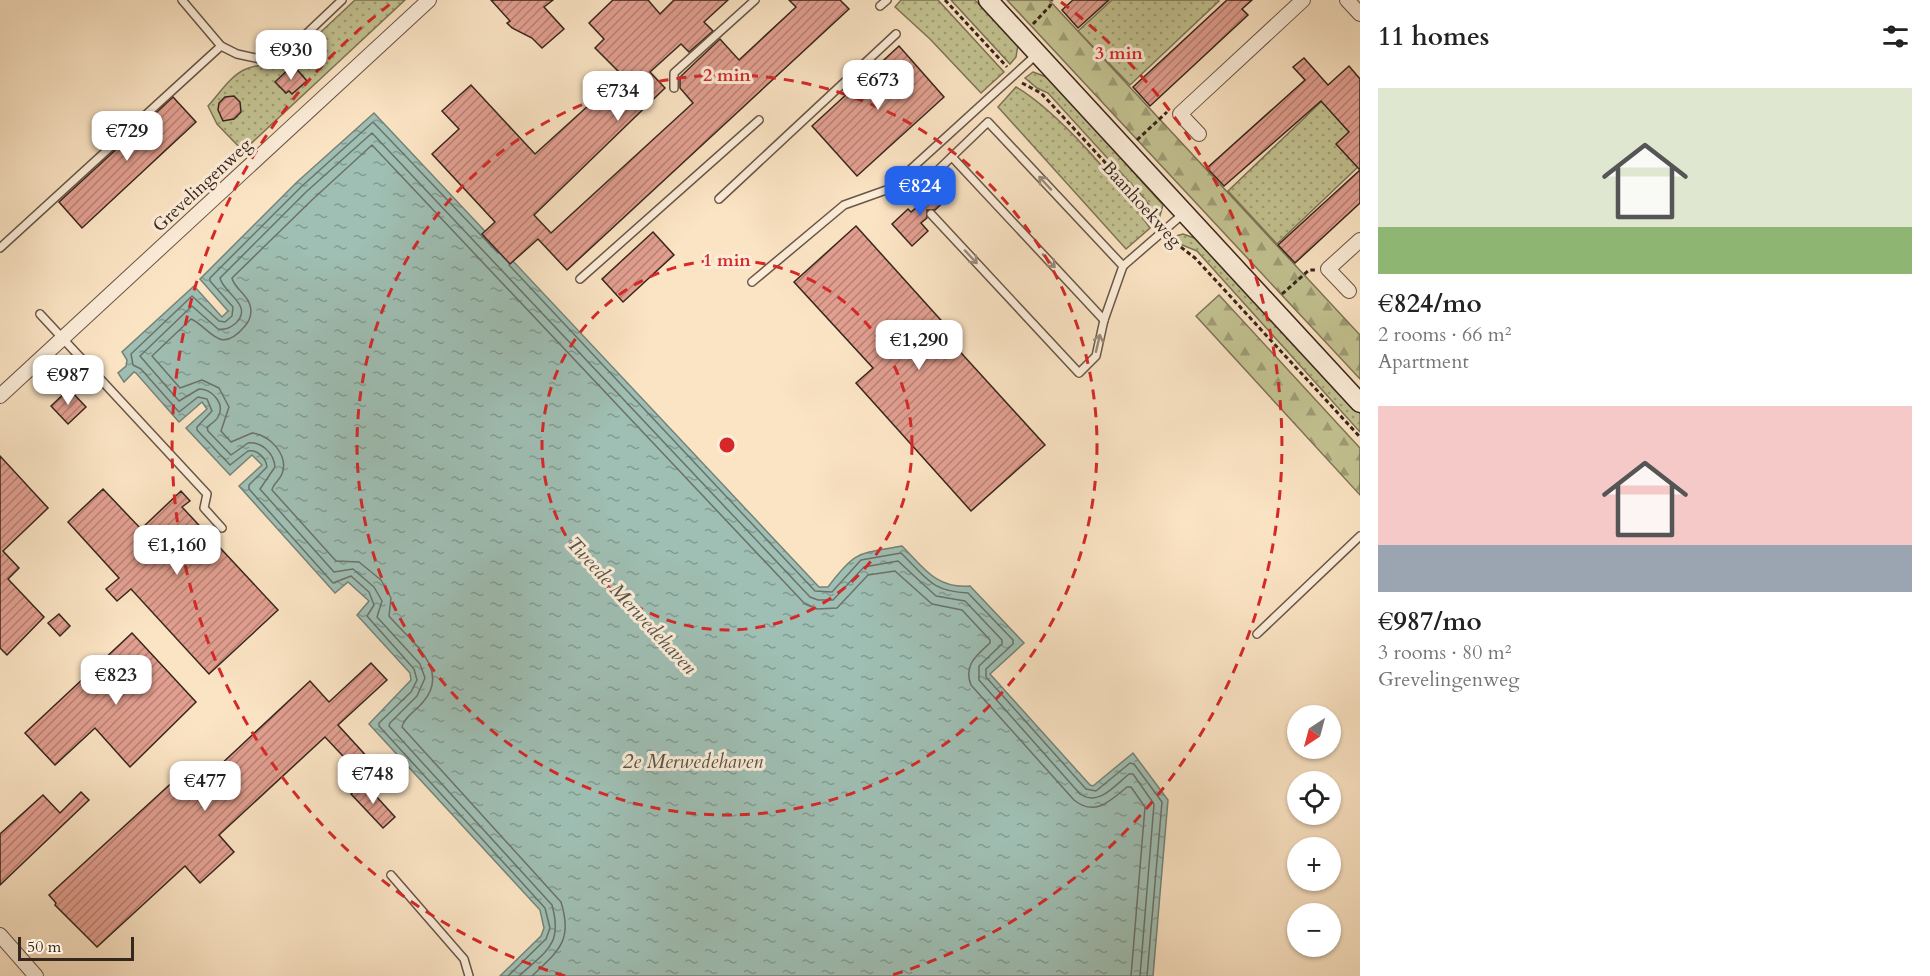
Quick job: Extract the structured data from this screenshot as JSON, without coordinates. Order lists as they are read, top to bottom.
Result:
{
  "streets": {
    "street": ["Grevelingenweg", "Baanhoekweg"]
  },
  "water": ["Tweede Merwedehaven", "2e Merwedehaven"],
  "scale_bar": "50 m",
  "north": "bottom left",
  "page": {
    "heading": "11 homes",
    "price": [
      "€930",
      "€673",
      "€734",
      "€729",
      "€824",
      "€1,290",
      "€987",
      "€1,160",
      "€823",
      "€748",
      "€477"
    ],
    "list": [
      {
        "name": "€824/mo",
        "note": "2 rooms · 66 m² · Apartment"
      },
      {
        "name": "€987/mo",
        "note": "3 rooms · 80 m² · Grevelingenweg"
      }
    ],
    "map_buttons": ["+", "−"],
    "scale": "50 m"
  },
  "rings": ["3 min", "2 min", "1 min"]
}
